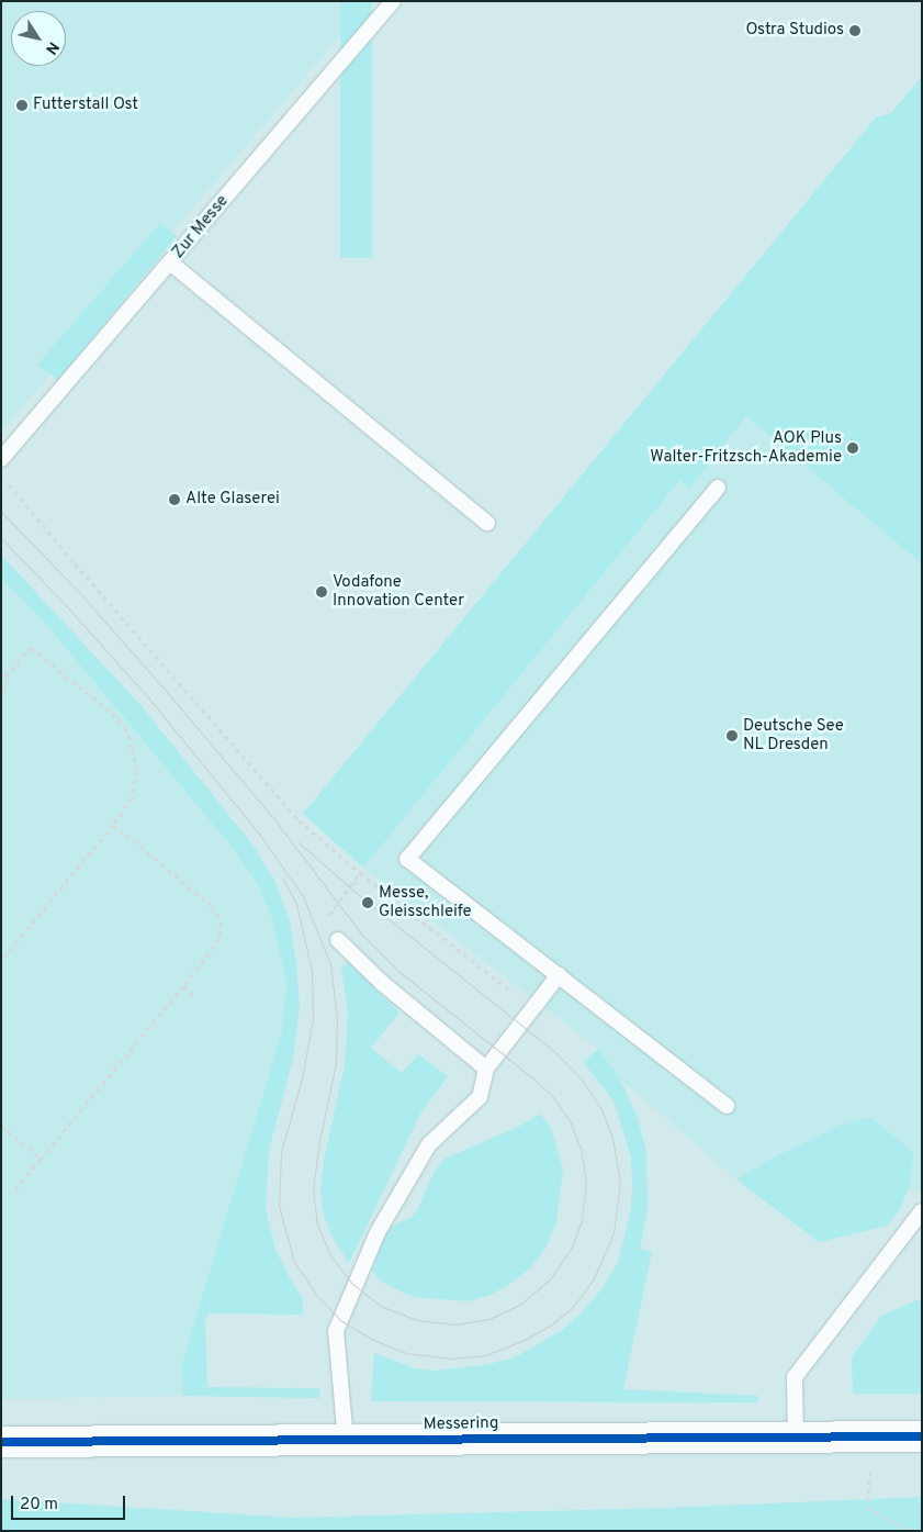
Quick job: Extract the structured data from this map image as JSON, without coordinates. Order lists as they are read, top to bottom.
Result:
{
  "streets": {
    "street": ["Messering"],
    "lane": ["Zur Messe"]
  },
  "places": [
    "Ostra Studios",
    "Futterstall Ost",
    "AOK Plus Walter-Fritzsch-Akademie",
    "Alte Glaserei",
    "Vodafone Innovation Center",
    "Deutsche See NL Dresden",
    "Messe, Gleisschleife"
  ],
  "scale_bar": "20 m",
  "north": "bottom right"
}
